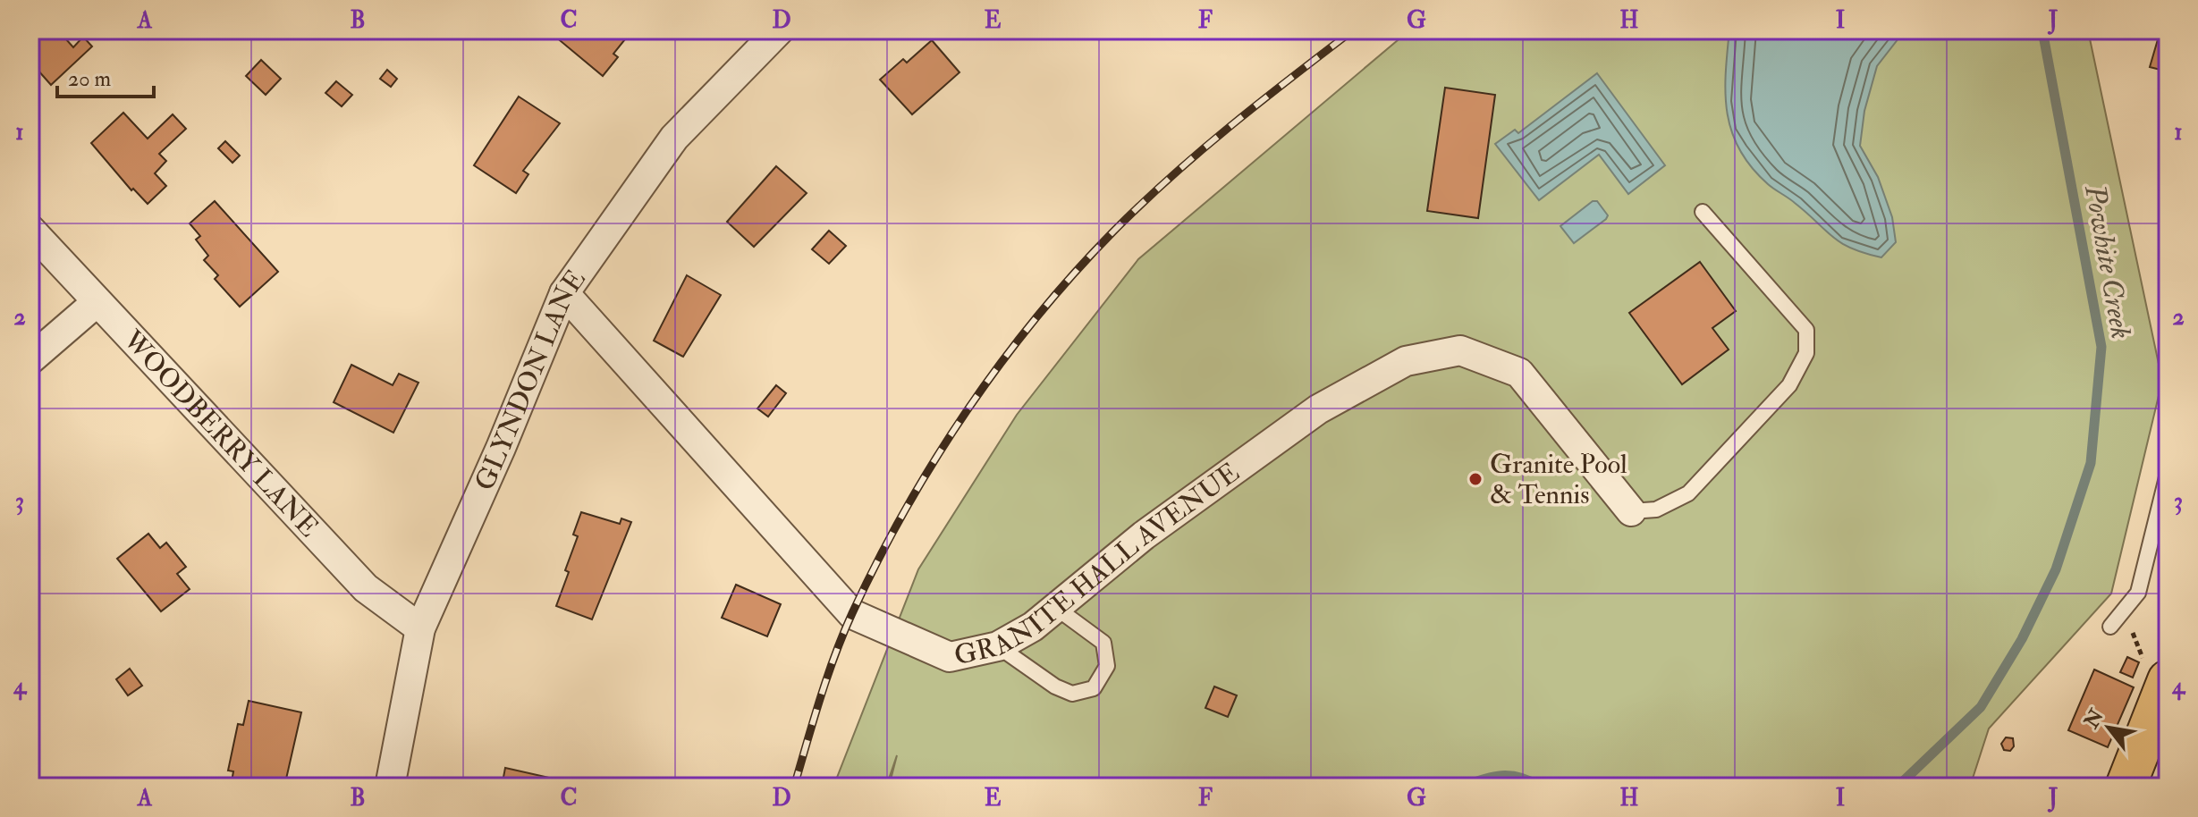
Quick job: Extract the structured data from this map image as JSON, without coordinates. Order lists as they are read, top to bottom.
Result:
{
  "streets": {
    "street": ["GLYNDON LANE", "WOODBERRY LANE", "GRANITE HALL AVENUE"]
  },
  "crossings": [
    ["GLYNDON LANE", "WOODBERRY LANE"],
    ["GLYNDON LANE", "GRANITE HALL AVENUE"]
  ],
  "water": ["Powhite Creek"],
  "places": ["Granite Pool & Tennis"],
  "scale_bar": "20 m",
  "north": "top left",
  "grid": {
    "columns": [
      "A",
      "B",
      "C",
      "D",
      "E",
      "F",
      "G",
      "H",
      "I",
      "J"
    ],
    "rows": [
      "1",
      "2",
      "3",
      "4"
    ]
  }
}
